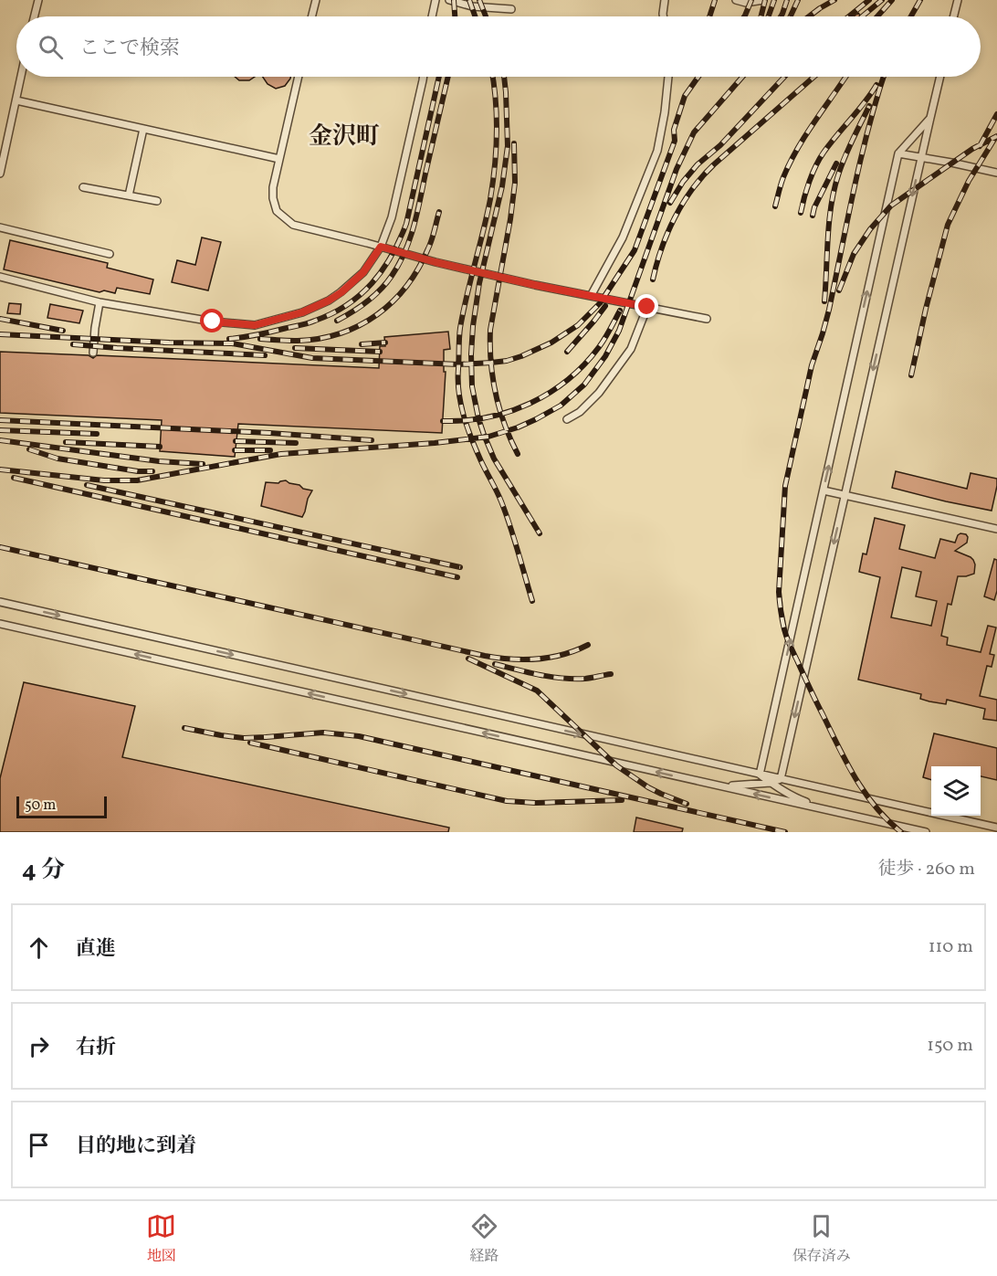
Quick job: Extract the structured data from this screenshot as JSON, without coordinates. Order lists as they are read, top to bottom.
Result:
{
  "districts": ["金沢町"],
  "scale_bar": "50 m",
  "page": {
    "search": "ここで検索",
    "scale": "50 m",
    "heading": ["4 分", "徒歩 · 260 m"],
    "list": [
      ["直進", "110 m"],
      ["右折", "150 m"],
      "目的地に到着"
    ],
    "nav": ["地図", "経路", "保存済み"]
  }
}
